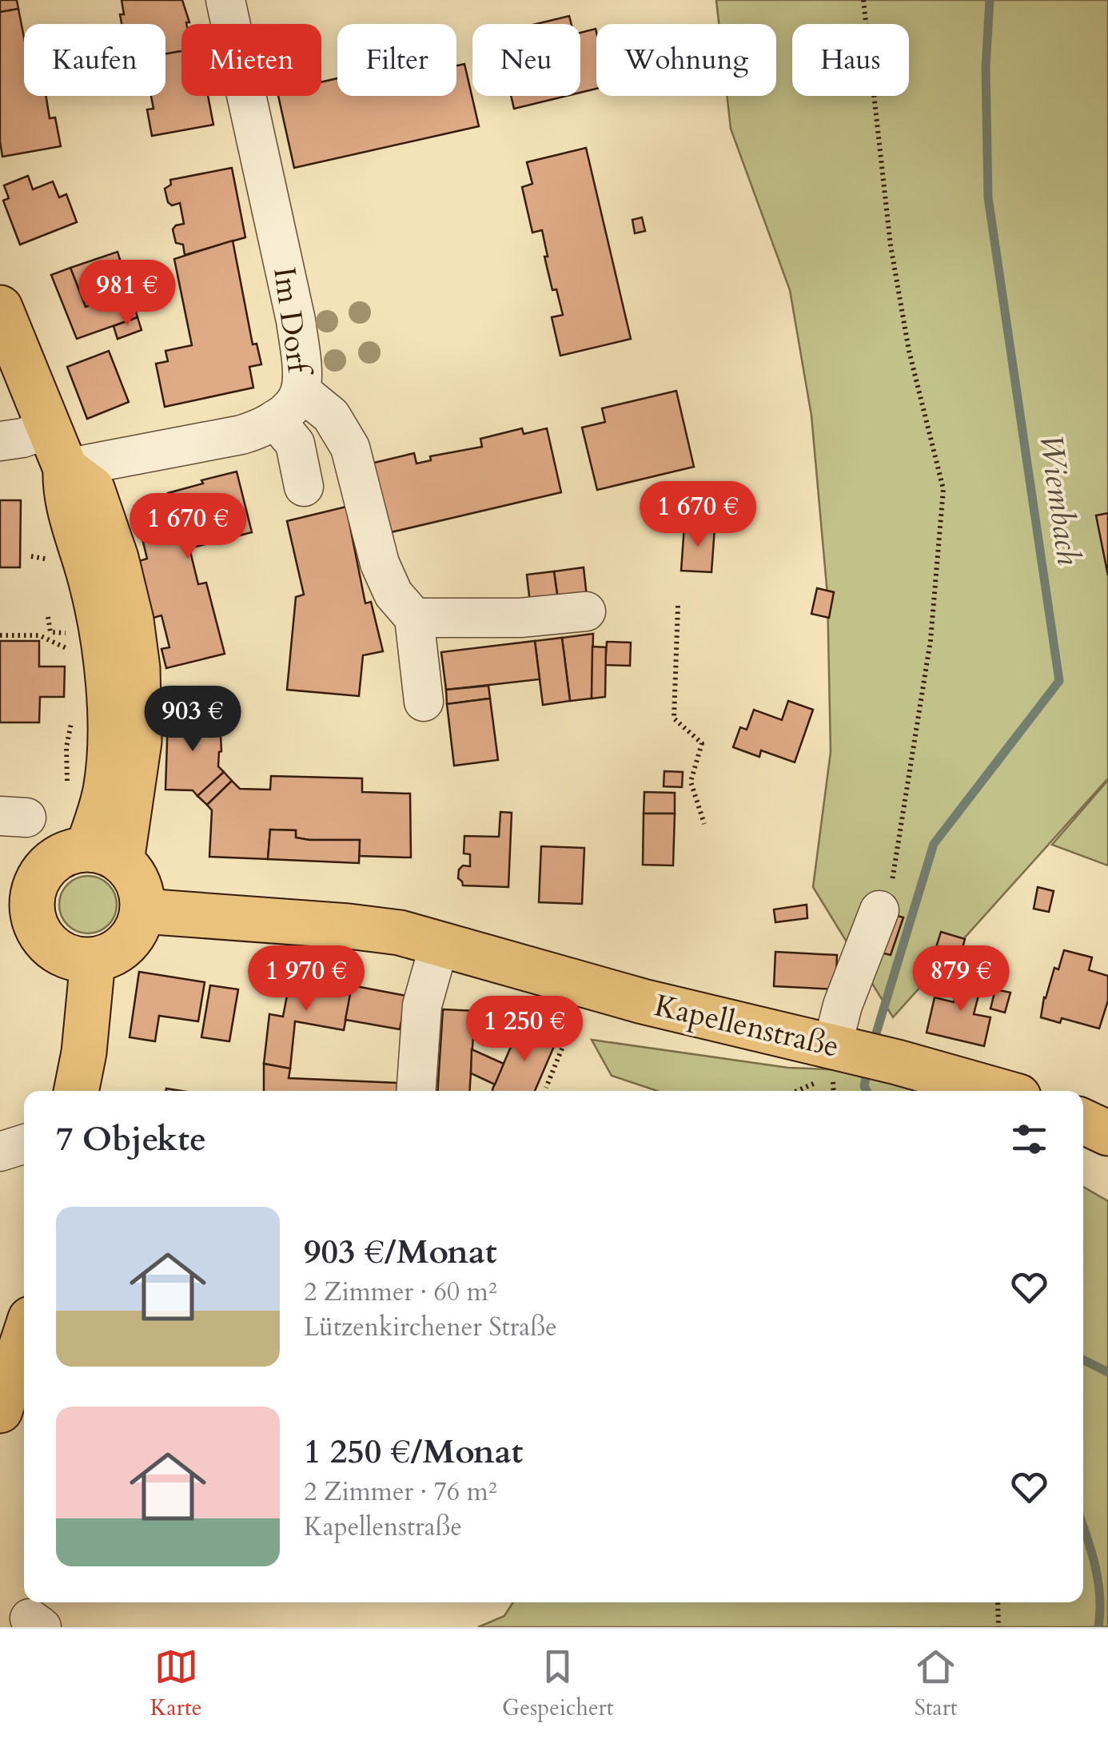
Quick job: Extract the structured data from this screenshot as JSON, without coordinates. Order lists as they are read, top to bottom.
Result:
{
  "streets": {
    "main road": ["Kapellenstraße"],
    "street": ["Im Dorf"]
  },
  "water": ["Wiembach"],
  "page": {
    "chip": [
      "Kaufen",
      "Mieten",
      "Filter",
      "Neu",
      "Wohnung",
      "Haus"
    ],
    "price": [
      "981 €",
      "1 670 €",
      "1 670 €",
      "903 €",
      "1 970 €",
      "879 €",
      "1 250 €"
    ],
    "heading": "7 Objekte",
    "list": [
      {
        "name": "903 €/Monat",
        "note": "2 Zimmer · 60 m² · Lützenkirchener Straße"
      },
      {
        "name": "1 250 €/Monat",
        "note": "2 Zimmer · 76 m² · Kapellenstraße"
      }
    ],
    "tabs": ["Karte", "Gespeichert", "Start"]
  }
}
